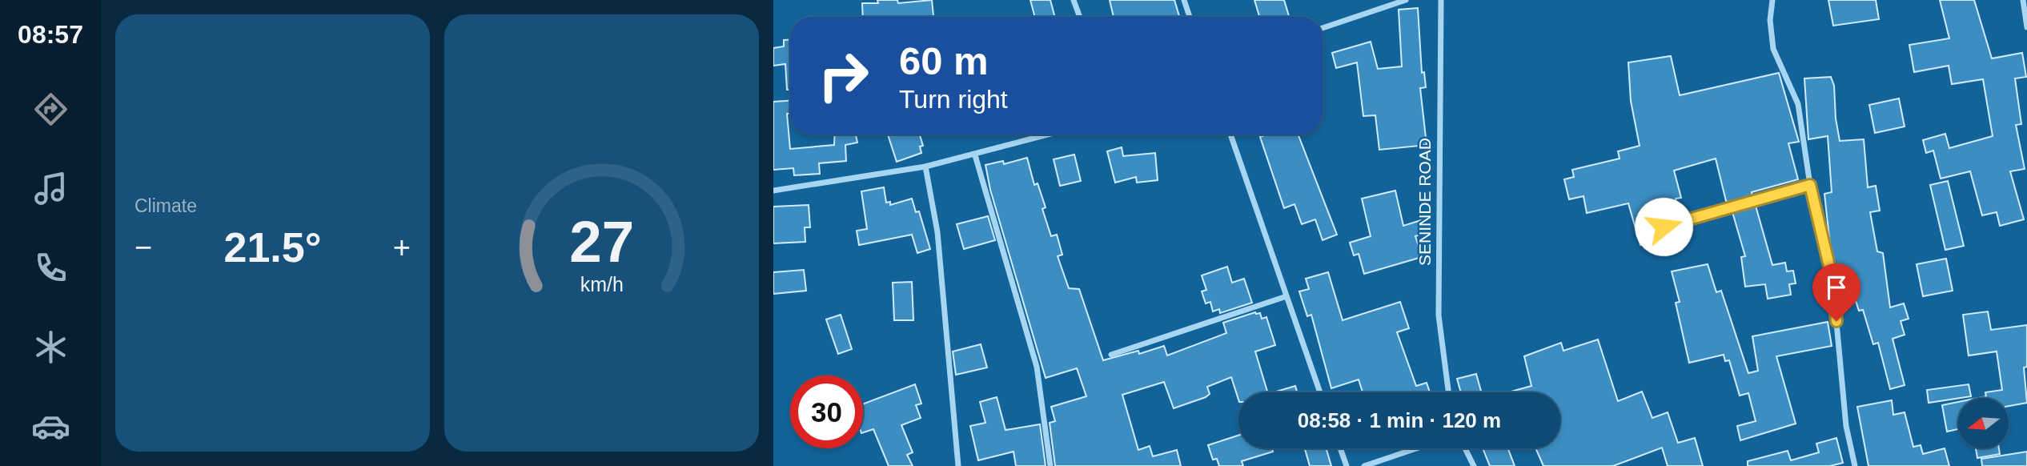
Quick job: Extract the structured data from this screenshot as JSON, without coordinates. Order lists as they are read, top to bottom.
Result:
{
  "streets": {
    "street": ["SENINDE ROAD"]
  },
  "north": "left",
  "page": {
    "tabs": "08:57",
    "tile": "Climate",
    "turn": ["60 m", "Turn right"],
    "heat": ["−", "21.5°", "+"],
    "limit": "30",
    "trip": "08:58 · 1 min · 120 m",
    "gauge": ["27", "km/h"]
  }
}
